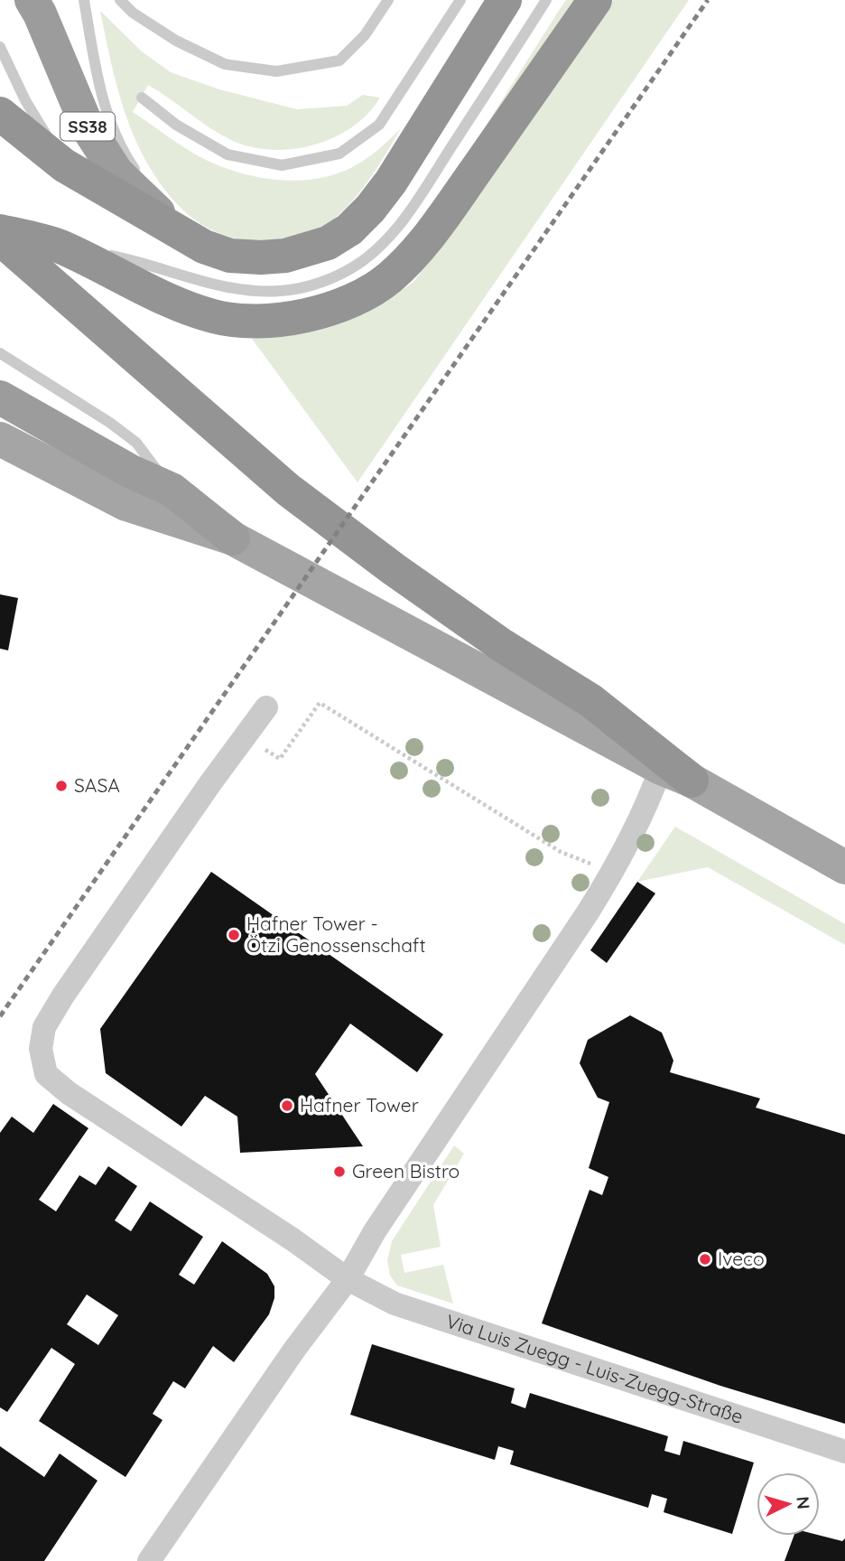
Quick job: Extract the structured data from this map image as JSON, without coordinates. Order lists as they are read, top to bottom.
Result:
{
  "streets": {
    "highway": ["SS38"],
    "street": ["Via Luis Zuegg - Luis-Zuegg-Straße"]
  },
  "places": [
    "SASA",
    "Hafner Tower - Ötzi Genossenschaft",
    "Hafner Tower",
    "Green Bistro",
    "Iveco"
  ],
  "north": "right"
}
